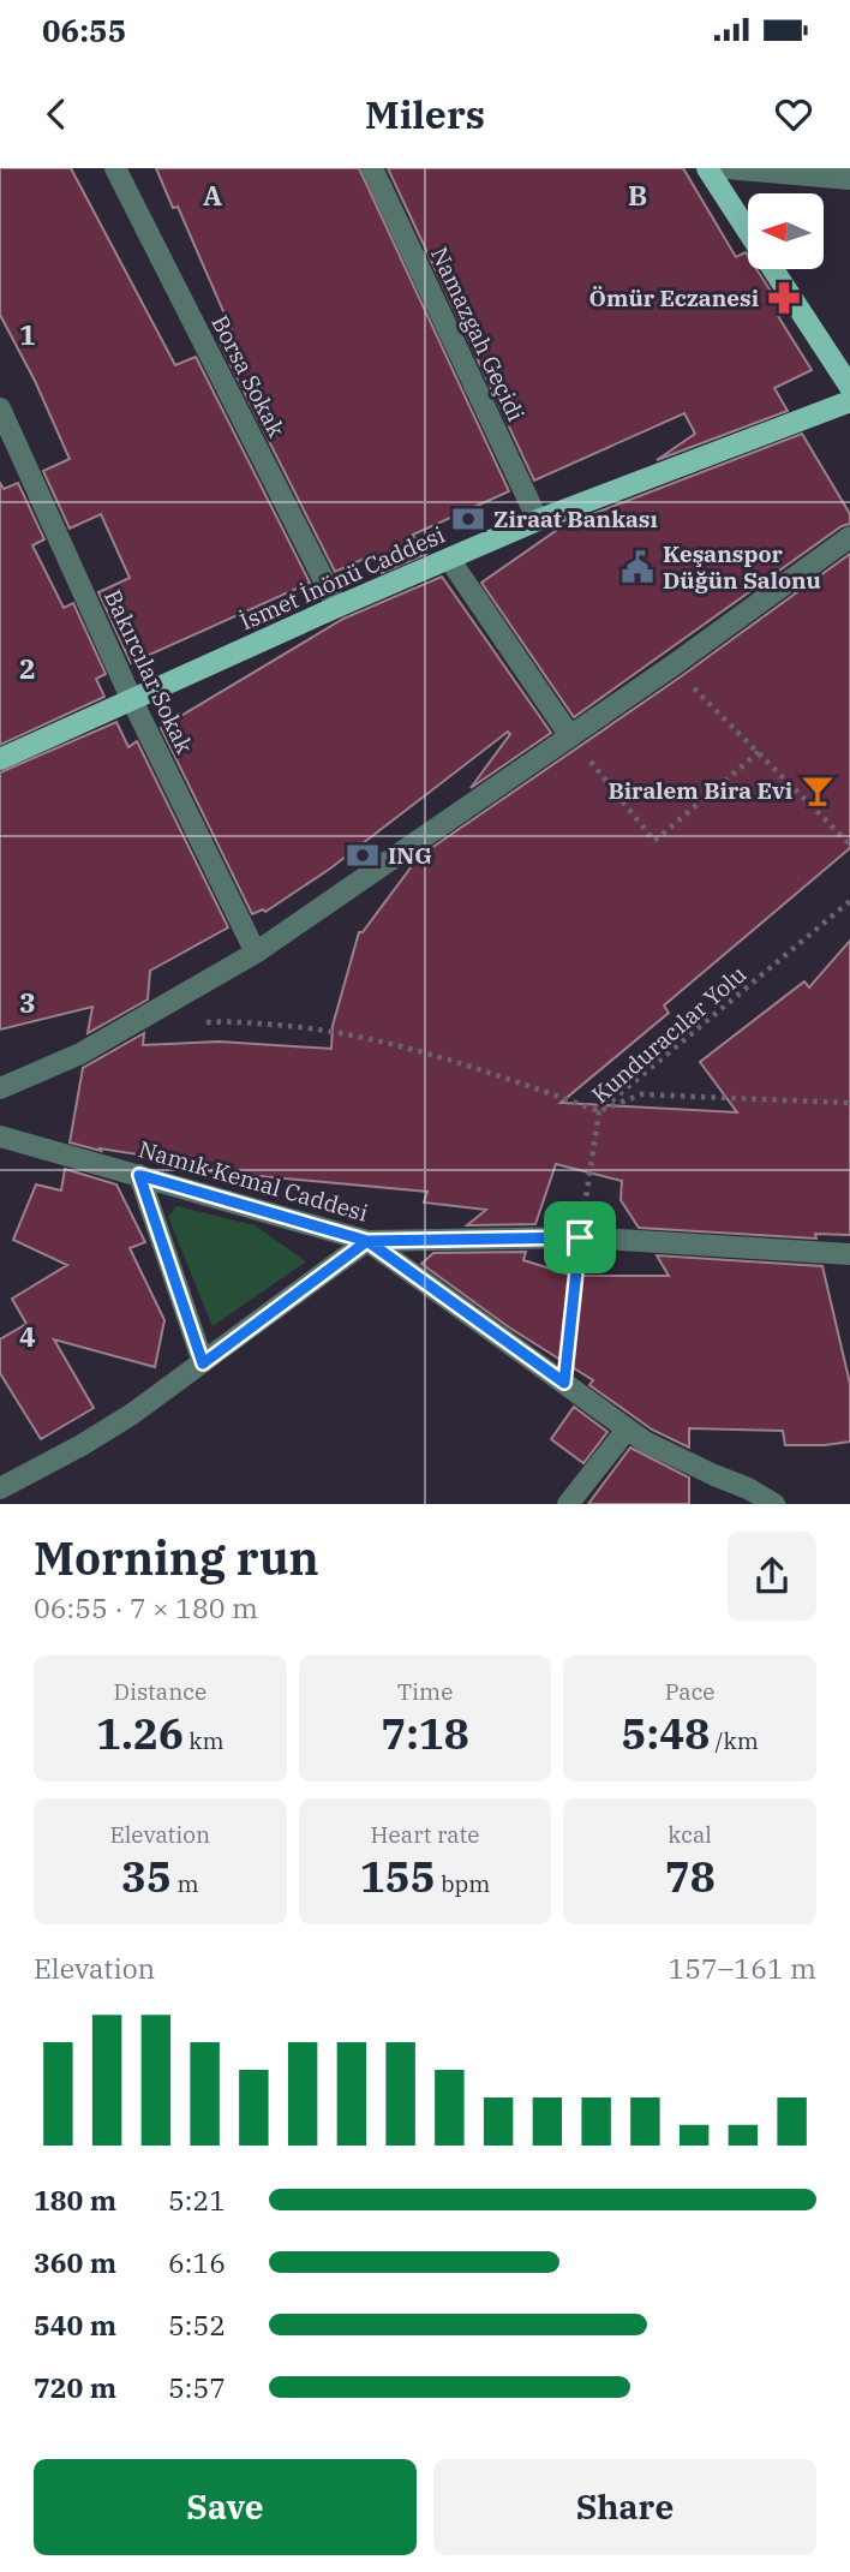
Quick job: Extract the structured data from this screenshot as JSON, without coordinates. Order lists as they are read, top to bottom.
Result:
{
  "streets": {
    "main road": ["İsmet İnönü Caddesi"],
    "street": [
      "Namazgah Geçidi",
      "Borsa Sokak",
      "Bakırcılar Sokak",
      "Namık Kemal Caddesi"
    ],
    "path": ["Kunduracılar Yolu"]
  },
  "crossings": [
    ["Namazgah Geçidi", "İsmet İnönü Caddesi"],
    ["Borsa Sokak", "İsmet İnönü Caddesi"],
    ["İsmet İnönü Caddesi", "Bakırcılar Sokak"],
    ["Kunduracılar Yolu", "Namık Kemal Caddesi"]
  ],
  "places": {
    "pharmacy": ["Ömür Eczanesi"],
    "bank": ["Ziraat Bankası", "ING"],
    "public building": ["Keşanspor Düğün Salonu"],
    "bar": ["Biralem Bira Evi"]
  },
  "north": "left",
  "page": {
    "status": "06:55",
    "header": "Milers",
    "heading": ["Morning run", "06:55 · 7 × 180 m"],
    "stats": [
      ["Distance", "1.26 km"],
      ["Time", "7:18"],
      ["Pace", "5:48 /km"],
      ["Elevation", "35 m"],
      ["Heart rate", "155 bpm"],
      ["kcal", "78"]
    ],
    "chart": ["Elevation", "157–161 m"],
    "list": [
      {
        "name": "180 m",
        "note": "5:21"
      },
      {
        "name": "360 m",
        "note": "6:16"
      },
      {
        "name": "540 m",
        "note": "5:52"
      },
      {
        "name": "720 m",
        "note": "5:57"
      }
    ],
    "buttons": ["Save", "Share"]
  },
  "grid": {
    "columns": ["A", "B"],
    "rows": [
      "1",
      "2",
      "3",
      "4"
    ]
  }
}
